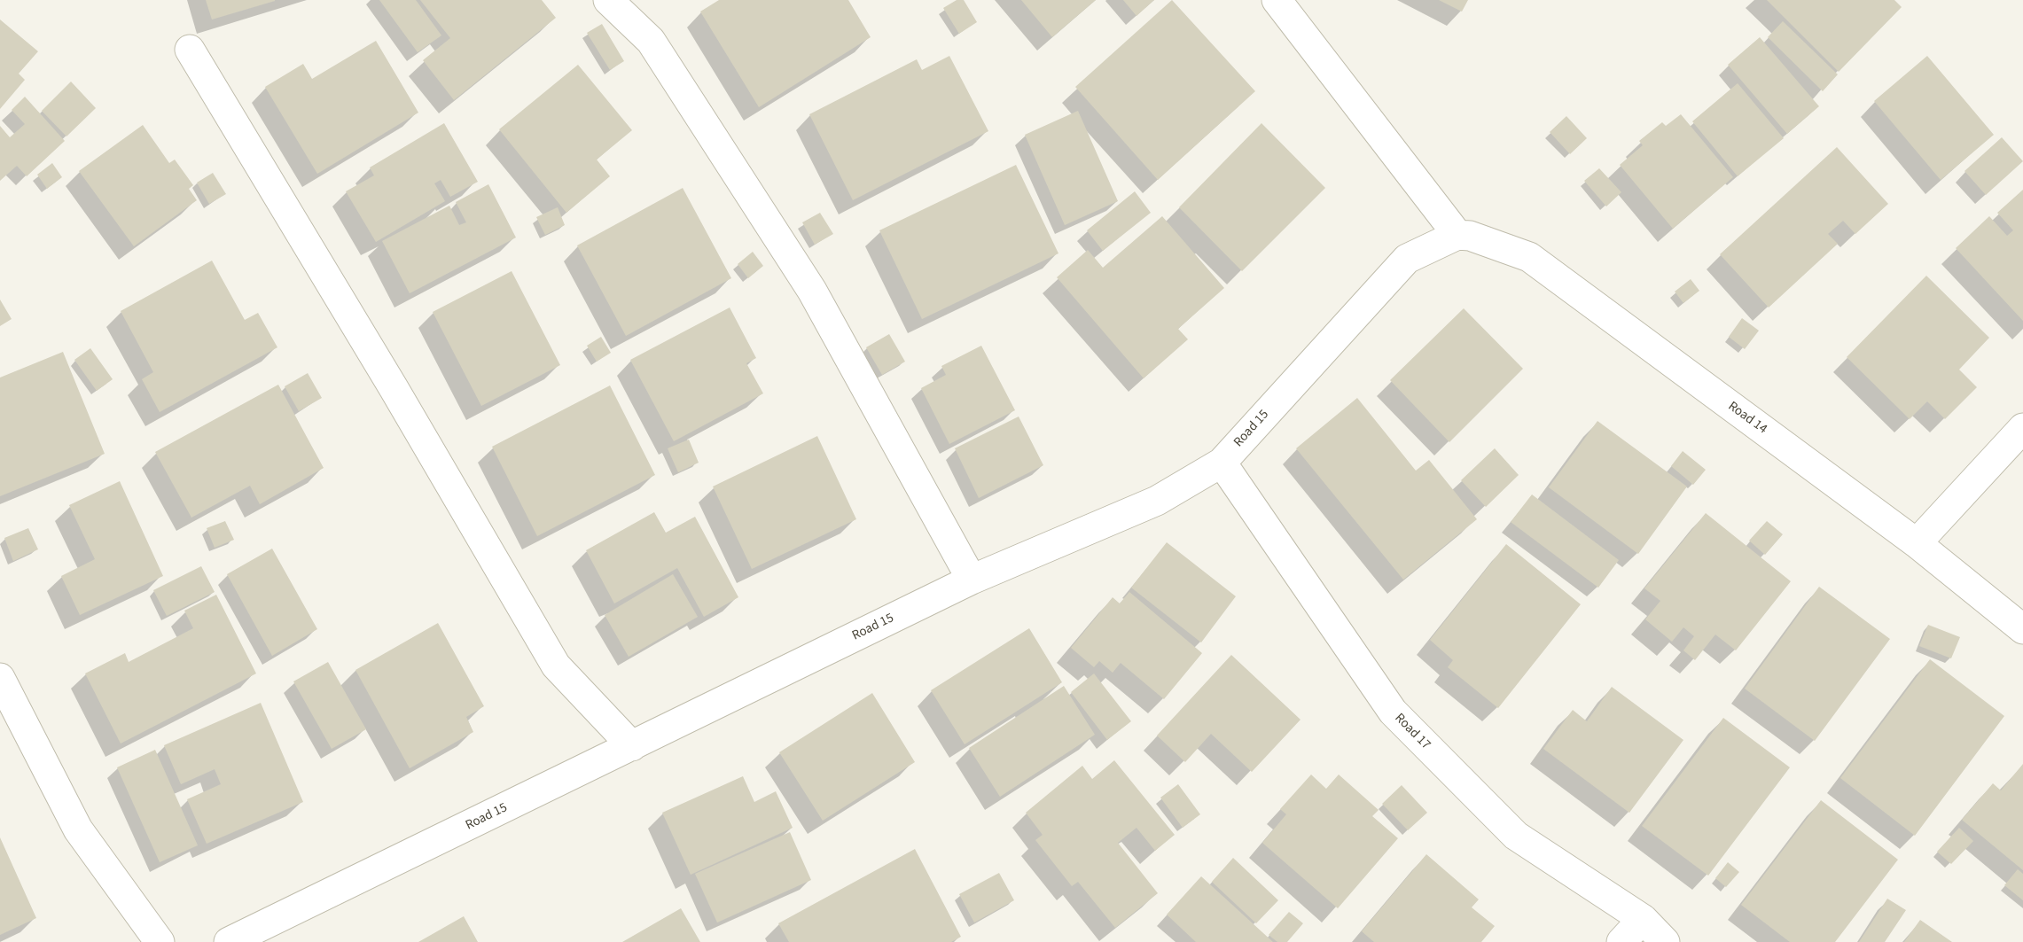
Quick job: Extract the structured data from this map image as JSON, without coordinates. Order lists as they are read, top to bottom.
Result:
{
  "streets": {
    "street": ["Road 14", "Road 15", "Road 17"]
  },
  "crossings": [
    ["Road 14", "Road 15"],
    ["Road 15", "Road 17"]
  ]
}
